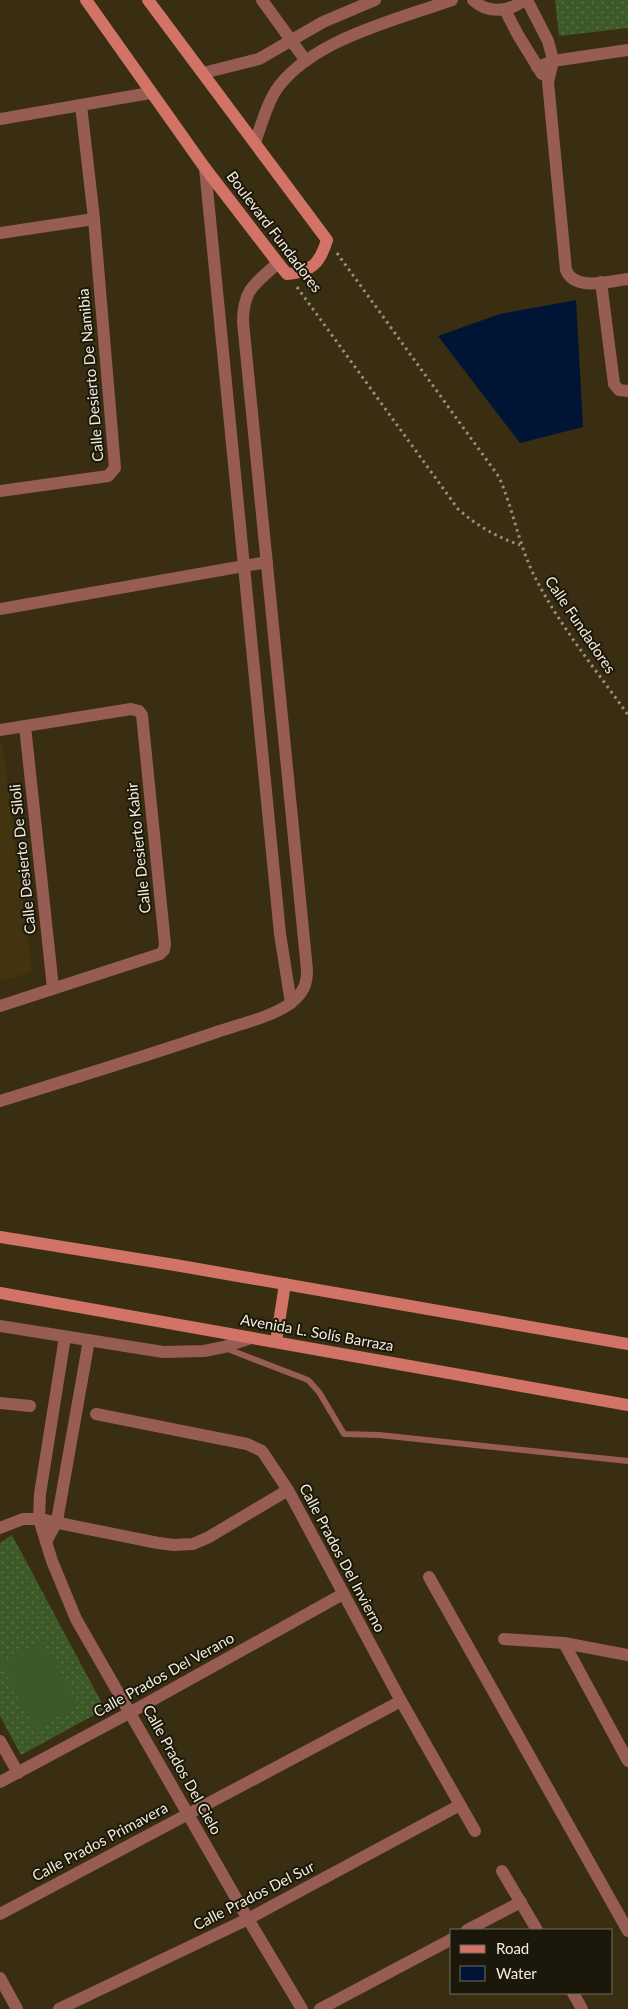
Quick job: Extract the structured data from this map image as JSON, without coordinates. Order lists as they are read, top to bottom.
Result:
{
  "streets": {
    "main road": ["Boulevard Fundadores", "Avenida L. Solís Barraza"],
    "street": [
      "Calle Desierto De Namibia",
      "Calle Desierto Kabir",
      "Calle Desierto De Siloli",
      "Calle Prados Del Invierno",
      "Calle Prados Del Verano",
      "Calle Prados Del Cielo",
      "Calle Prados Primavera",
      "Calle Prados Del Sur"
    ],
    "path": ["Calle Fundadores"]
  },
  "crossings": [
    ["Boulevard Fundadores", "Calle Fundadores"],
    ["Calle Desierto Kabir", "Calle Desierto De Siloli"],
    ["Calle Prados Del Invierno", "Calle Prados Del Verano"],
    ["Calle Prados Del Invierno", "Calle Prados Primavera"],
    ["Calle Prados Del Invierno", "Calle Prados Del Sur"],
    ["Calle Prados Del Verano", "Calle Prados Del Cielo"],
    ["Calle Prados Del Cielo", "Calle Prados Primavera"],
    ["Calle Prados Del Cielo", "Calle Prados Del Sur"]
  ],
  "legend": ["Road", "Water"]
}
